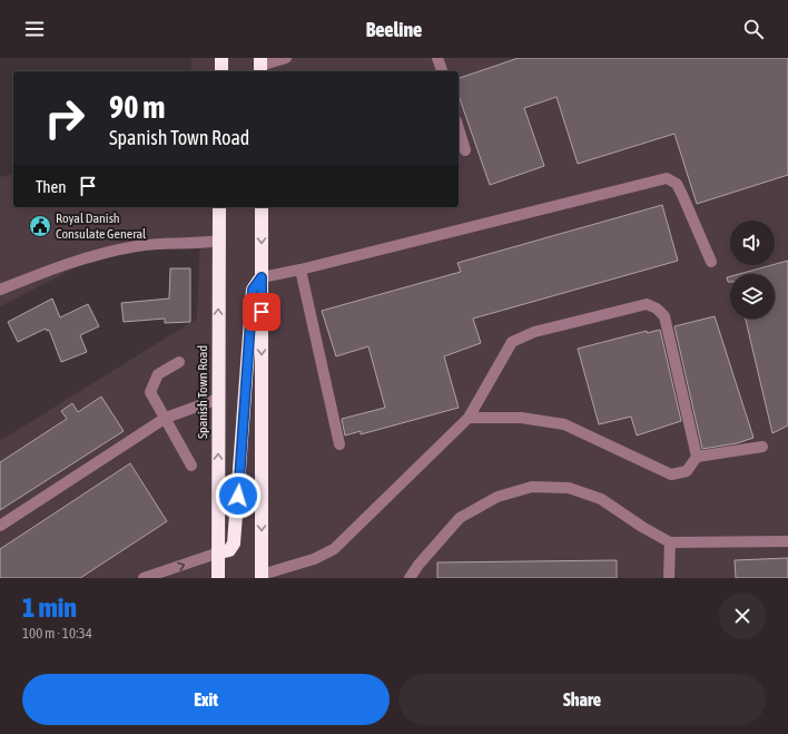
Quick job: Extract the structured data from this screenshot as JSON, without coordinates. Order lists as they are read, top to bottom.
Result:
{
  "streets": {
    "highway": ["Spanish Town Road"]
  },
  "places": {
    "public building": ["Royal Danish Consulate General"]
  },
  "page": {
    "header": "Beeline",
    "turn": ["90 m", "Spanish Town Road"],
    "then": "Then",
    "heading": ["1 min", "100 m · 10:34"],
    "buttons": ["Exit", "Share"]
  }
}
